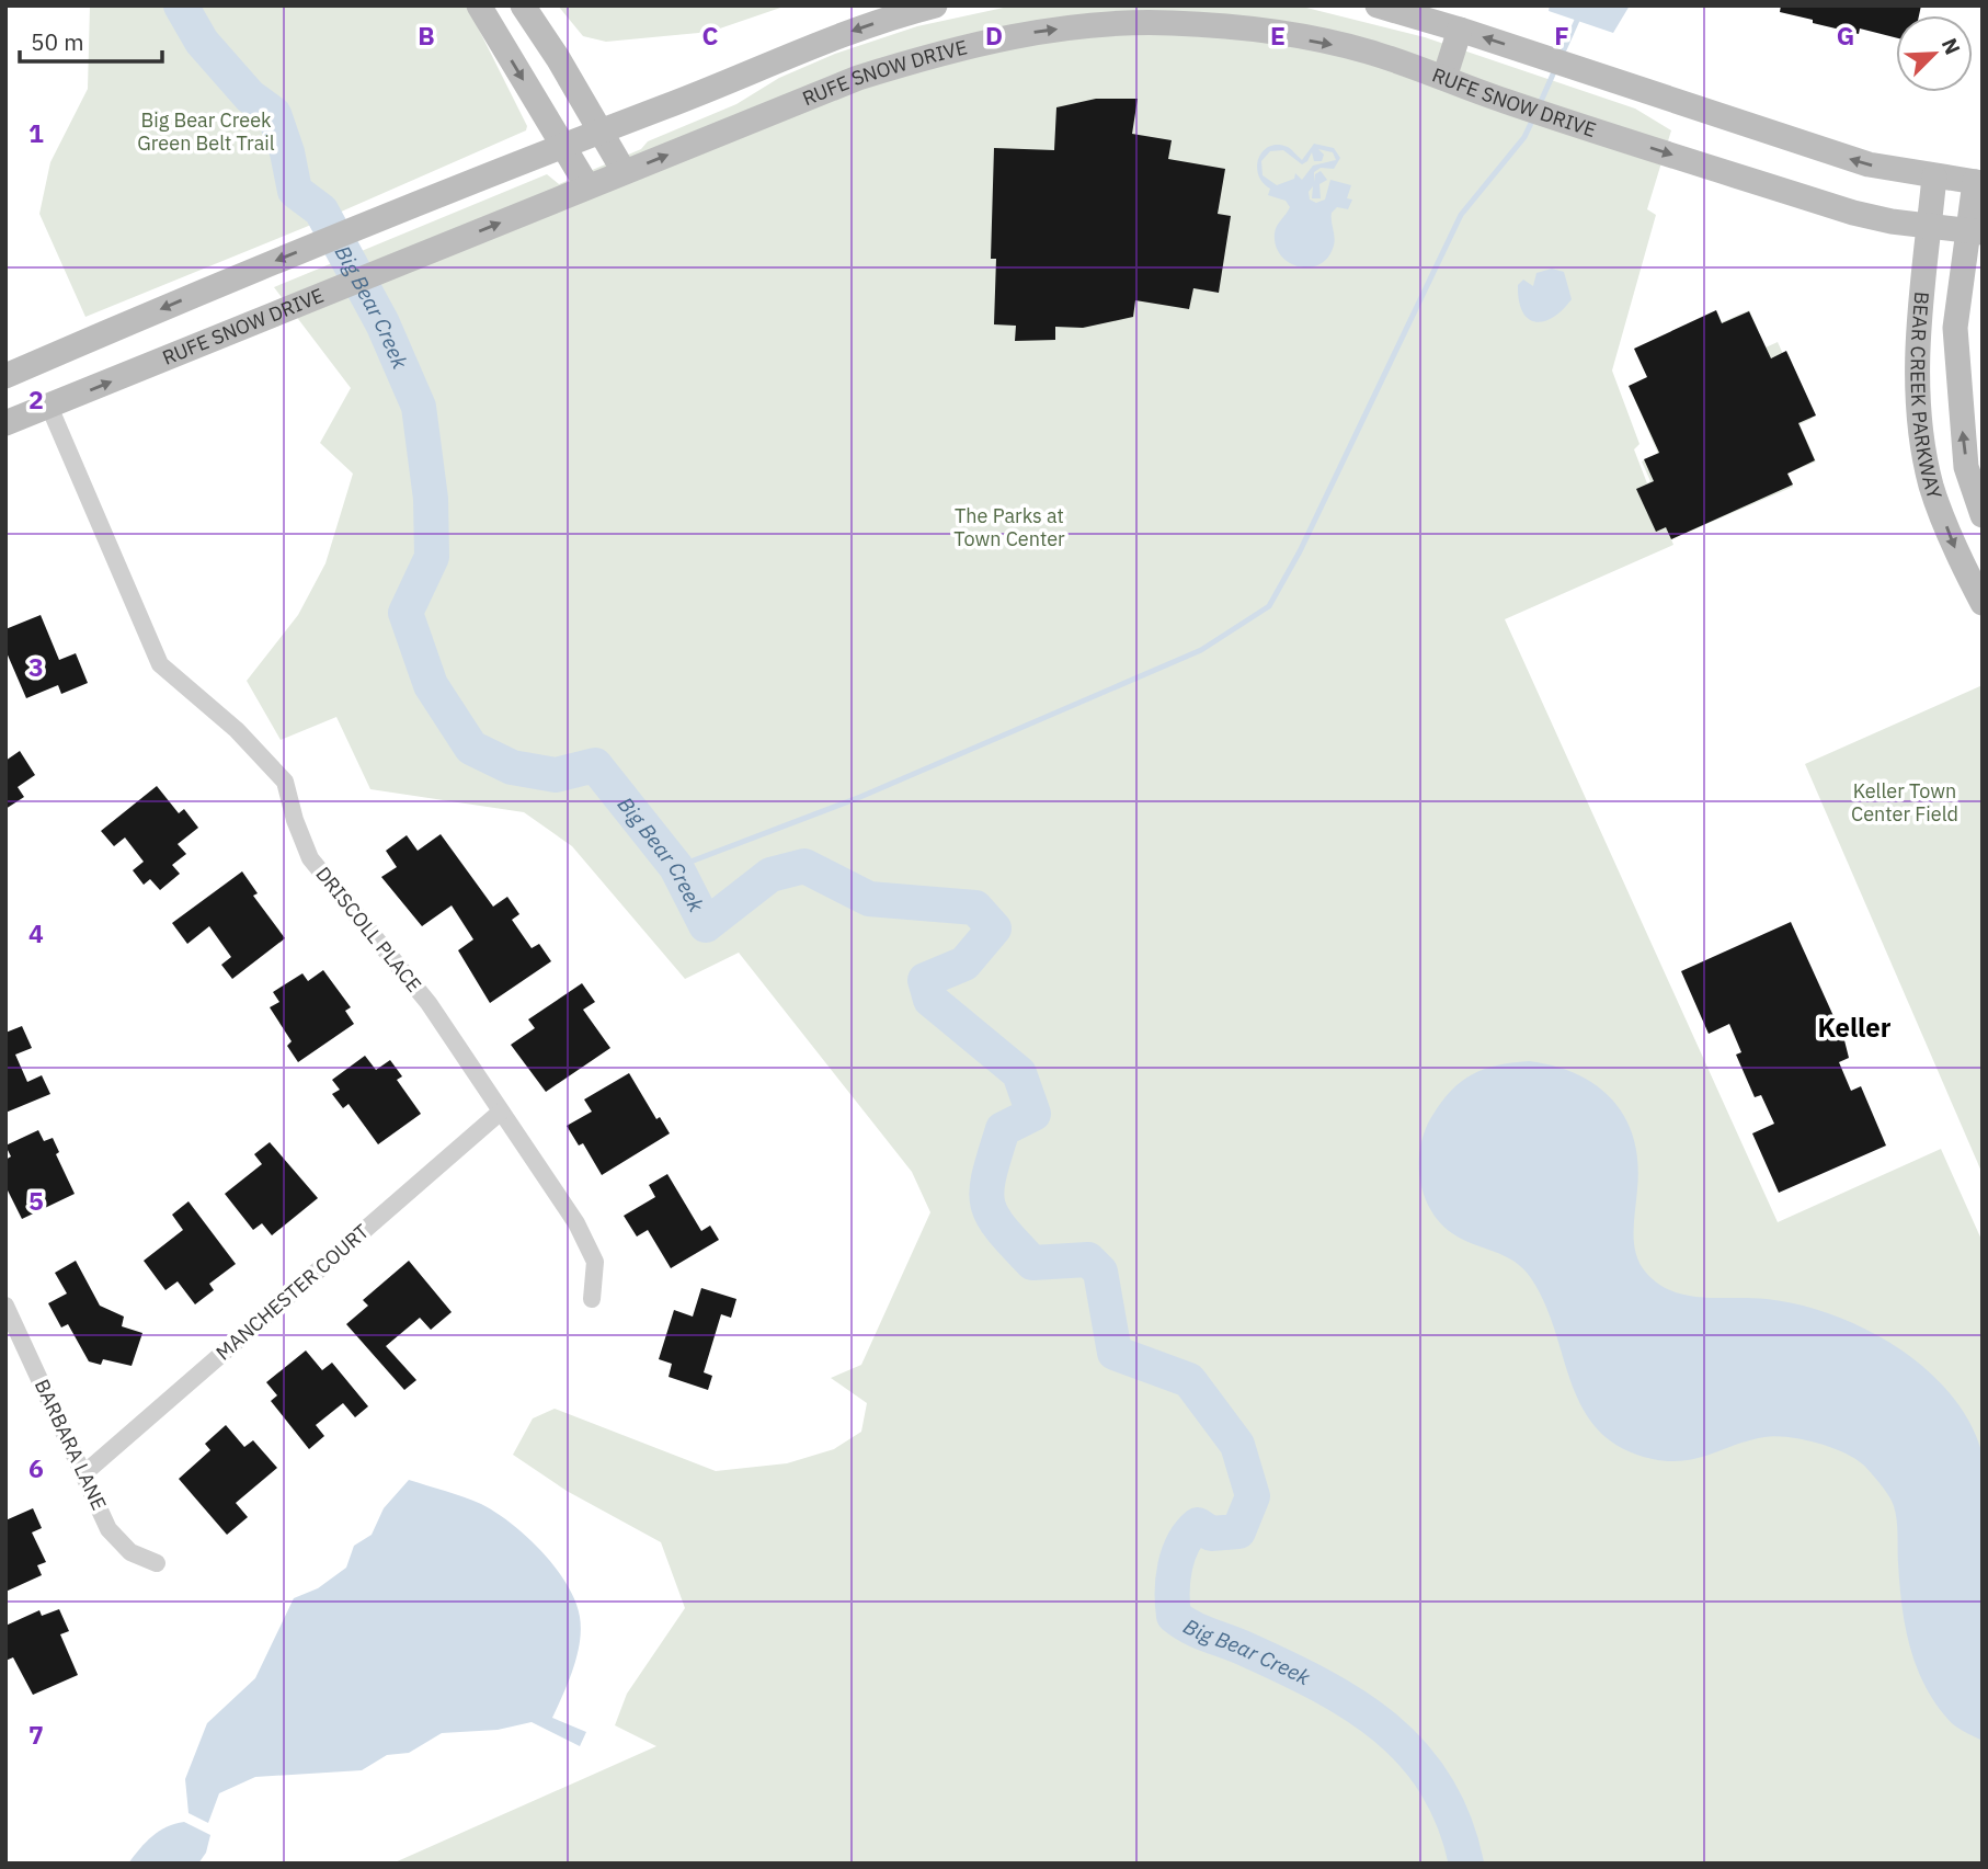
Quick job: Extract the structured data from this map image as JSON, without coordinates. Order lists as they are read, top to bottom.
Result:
{
  "streets": {
    "main road": ["RUFE SNOW DRIVE", "BEAR CREEK PARKWAY"],
    "street": ["DRISCOLL PLACE", "MANCHESTER COURT", "BARBARA LANE"]
  },
  "crossings": [
    ["RUFE SNOW DRIVE", "BEAR CREEK PARKWAY"],
    ["RUFE SNOW DRIVE", "DRISCOLL PLACE"],
    ["DRISCOLL PLACE", "MANCHESTER COURT"],
    ["MANCHESTER COURT", "BARBARA LANE"]
  ],
  "districts": ["Keller"],
  "water": ["Big Bear Creek"],
  "parks": ["Big Bear Creek Green Belt Trail", "The Parks at Town Center", "Keller Town Center Field"],
  "scale_bar": "50 m",
  "north": "top right",
  "grid": {
    "columns": [
      "B",
      "C",
      "D",
      "E",
      "F",
      "G"
    ],
    "rows": [
      "1",
      "2",
      "3",
      "4",
      "5",
      "6",
      "7"
    ]
  }
}
